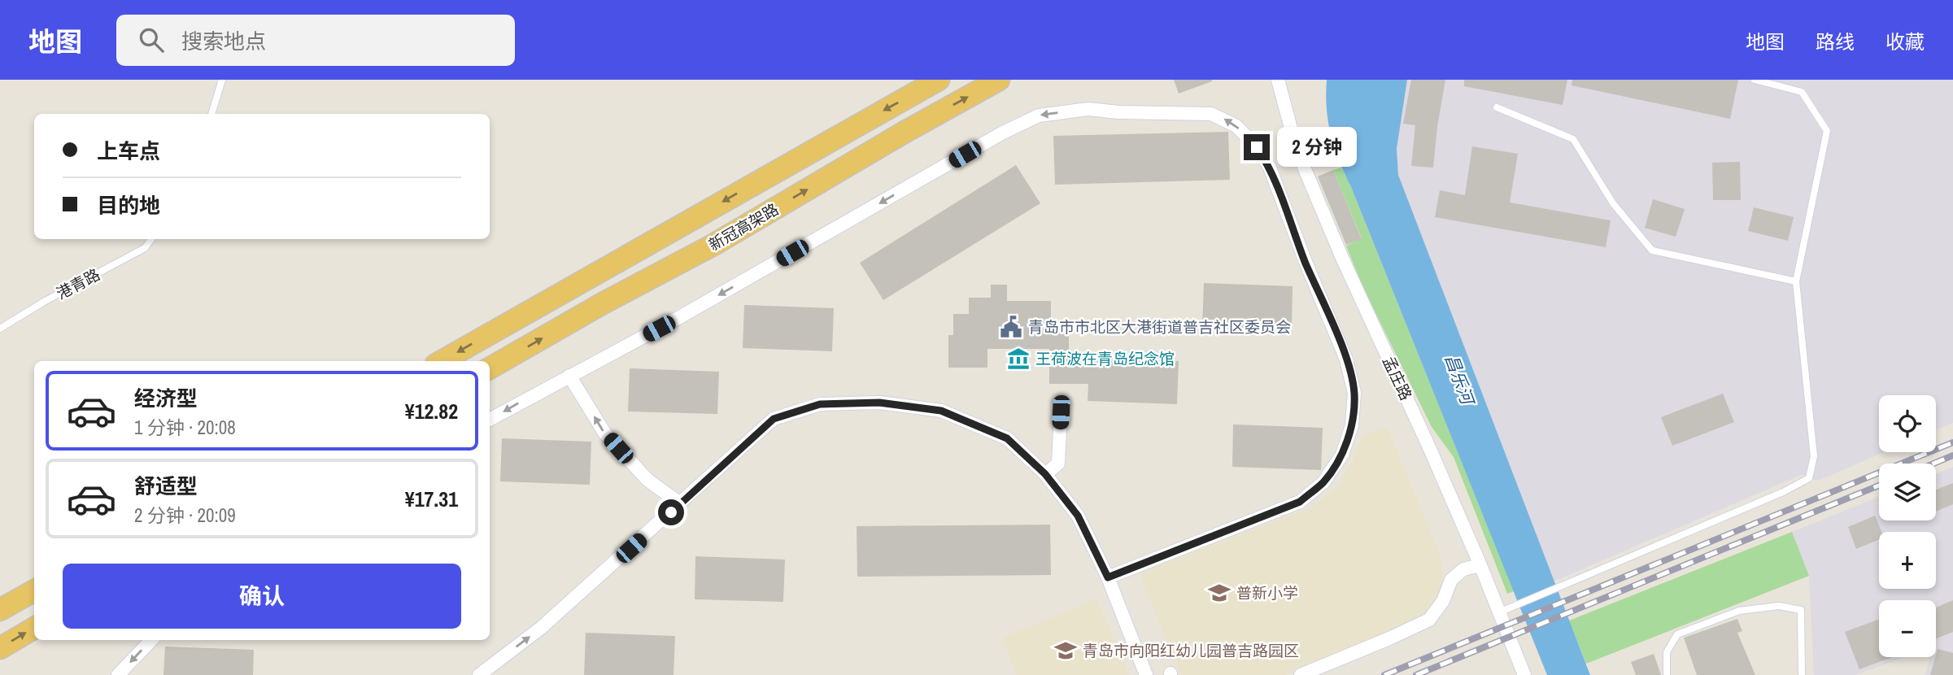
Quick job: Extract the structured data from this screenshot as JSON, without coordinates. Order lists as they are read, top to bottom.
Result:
{
  "streets": {
    "highway": ["新冠高架路"],
    "street": ["孟庄路"],
    "lane": ["港青路"]
  },
  "water": ["昌乐河"],
  "places": {
    "public building": ["青岛市市北区大港街道普吉社区委员会"],
    "museum": ["王荷波在青岛纪念馆"],
    "school or university": ["普新小学", "青岛市向阳红幼儿园普吉路园区"]
  },
  "page": {
    "header": "地图",
    "search": "搜索地点",
    "nav": ["地图", "路线", "收藏"],
    "banner": ["上车点", "目的地"],
    "bubble": "2 分钟",
    "list": [
      {
        "name": "经济型",
        "note": "1 分钟 · 20:08",
        "value": "¥12.82"
      },
      {
        "name": "舒适型",
        "note": "2 分钟 · 20:09",
        "value": "¥17.31"
      }
    ],
    "map_buttons": ["+", "−"],
    "buttons": "确认"
  }
}
